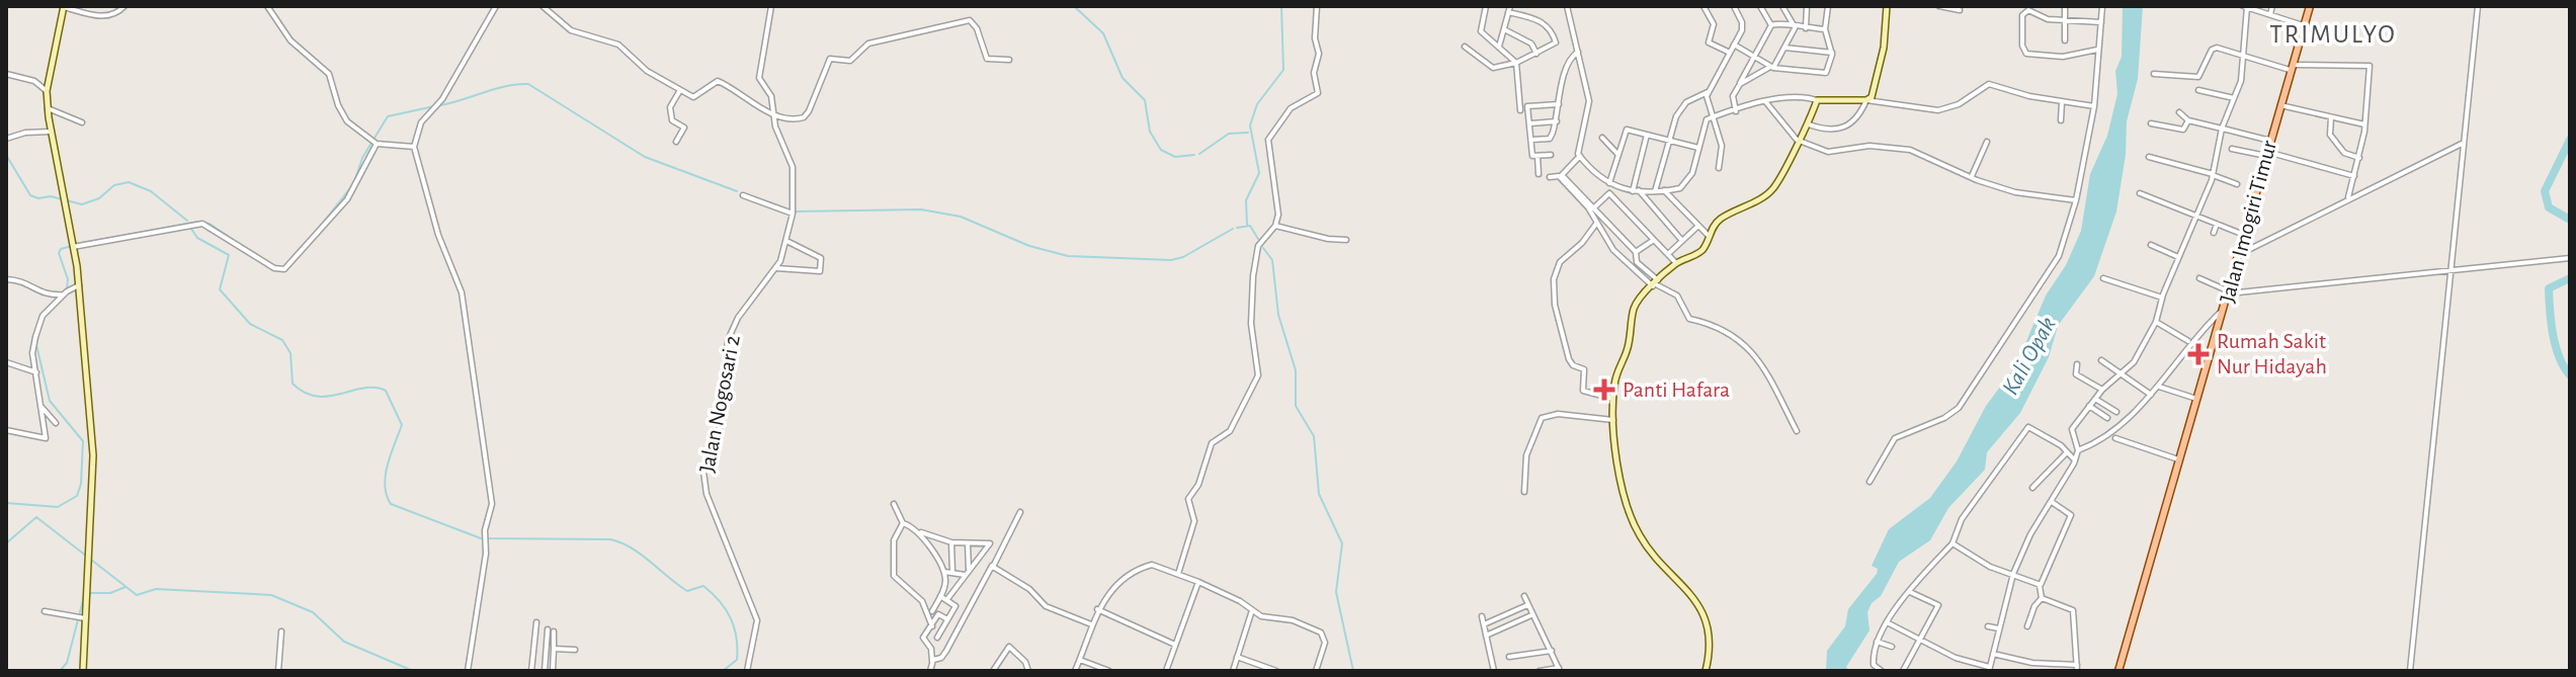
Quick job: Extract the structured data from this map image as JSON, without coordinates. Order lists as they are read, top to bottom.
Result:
{
  "streets": {
    "main road": ["Jalan Imogiri Timur"],
    "street": ["Jalan Nogosari 2"]
  },
  "districts": ["TRIMULYO"],
  "water": ["Kali Opak"],
  "places": {
    "health": ["Rumah Sakit Nur Hidayah", "Panti Hafara"]
  }
}
